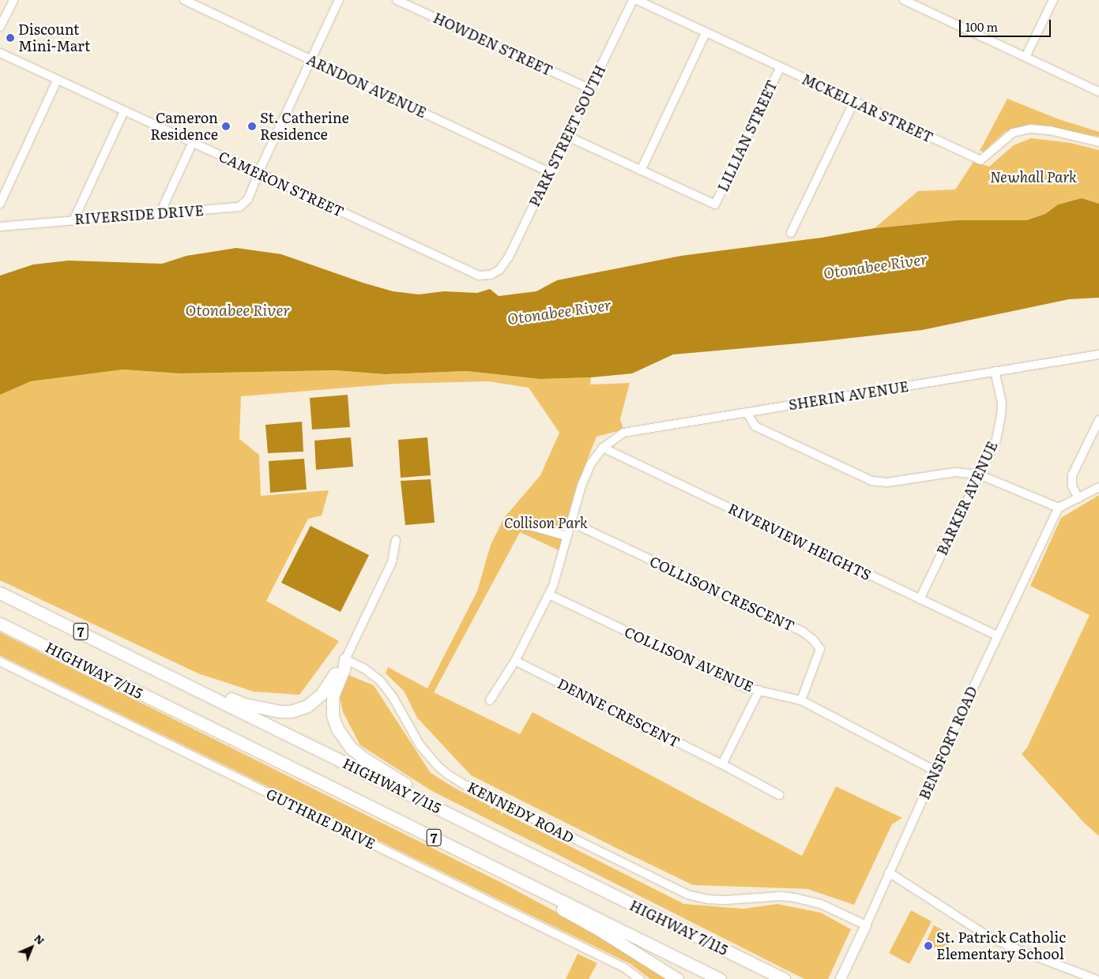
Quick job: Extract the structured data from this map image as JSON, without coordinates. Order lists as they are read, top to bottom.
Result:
{
  "streets": {
    "highway": ["7", "HIGHWAY 7/115"],
    "main road": ["BENSFORT ROAD"],
    "street": [
      "HOWDEN STREET",
      "ARNDON AVENUE",
      "MCKELLAR STREET",
      "PARK STREET SOUTH",
      "LILLIAN STREET",
      "CAMERON STREET",
      "RIVERSIDE DRIVE",
      "SHERIN AVENUE",
      "BARKER AVENUE",
      "RIVERVIEW HEIGHTS",
      "COLLISON CRESCENT",
      "COLLISON AVENUE",
      "DENNE CRESCENT",
      "KENNEDY ROAD",
      "GUTHRIE DRIVE"
    ]
  },
  "crossings": [
    ["HOWDEN STREET", "PARK STREET SOUTH"],
    ["ARNDON AVENUE", "PARK STREET SOUTH"],
    ["ARNDON AVENUE", "RIVERSIDE DRIVE"],
    ["MCKELLAR STREET", "LILLIAN STREET"],
    ["PARK STREET SOUTH", "CAMERON STREET"],
    ["CAMERON STREET", "RIVERSIDE DRIVE"],
    ["SHERIN AVENUE", "BARKER AVENUE"],
    ["SHERIN AVENUE", "RIVERVIEW HEIGHTS"],
    ["SHERIN AVENUE", "COLLISON CRESCENT"],
    ["SHERIN AVENUE", "COLLISON AVENUE"],
    ["SHERIN AVENUE", "DENNE CRESCENT"],
    ["BARKER AVENUE", "RIVERVIEW HEIGHTS"],
    ["RIVERVIEW HEIGHTS", "BENSFORT ROAD"],
    ["COLLISON CRESCENT", "COLLISON AVENUE"],
    ["COLLISON AVENUE", "BENSFORT ROAD"],
    ["BENSFORT ROAD", "KENNEDY ROAD"]
  ],
  "water": ["Otonabee River"],
  "parks": ["Newhall Park", "Collison Park"],
  "places": [
    "Discount Mini-Mart",
    "Cameron Residence",
    "St. Catherine Residence",
    "St. Patrick Catholic Elementary School"
  ],
  "scale_bar": "100 m",
  "north": "top right"
}
